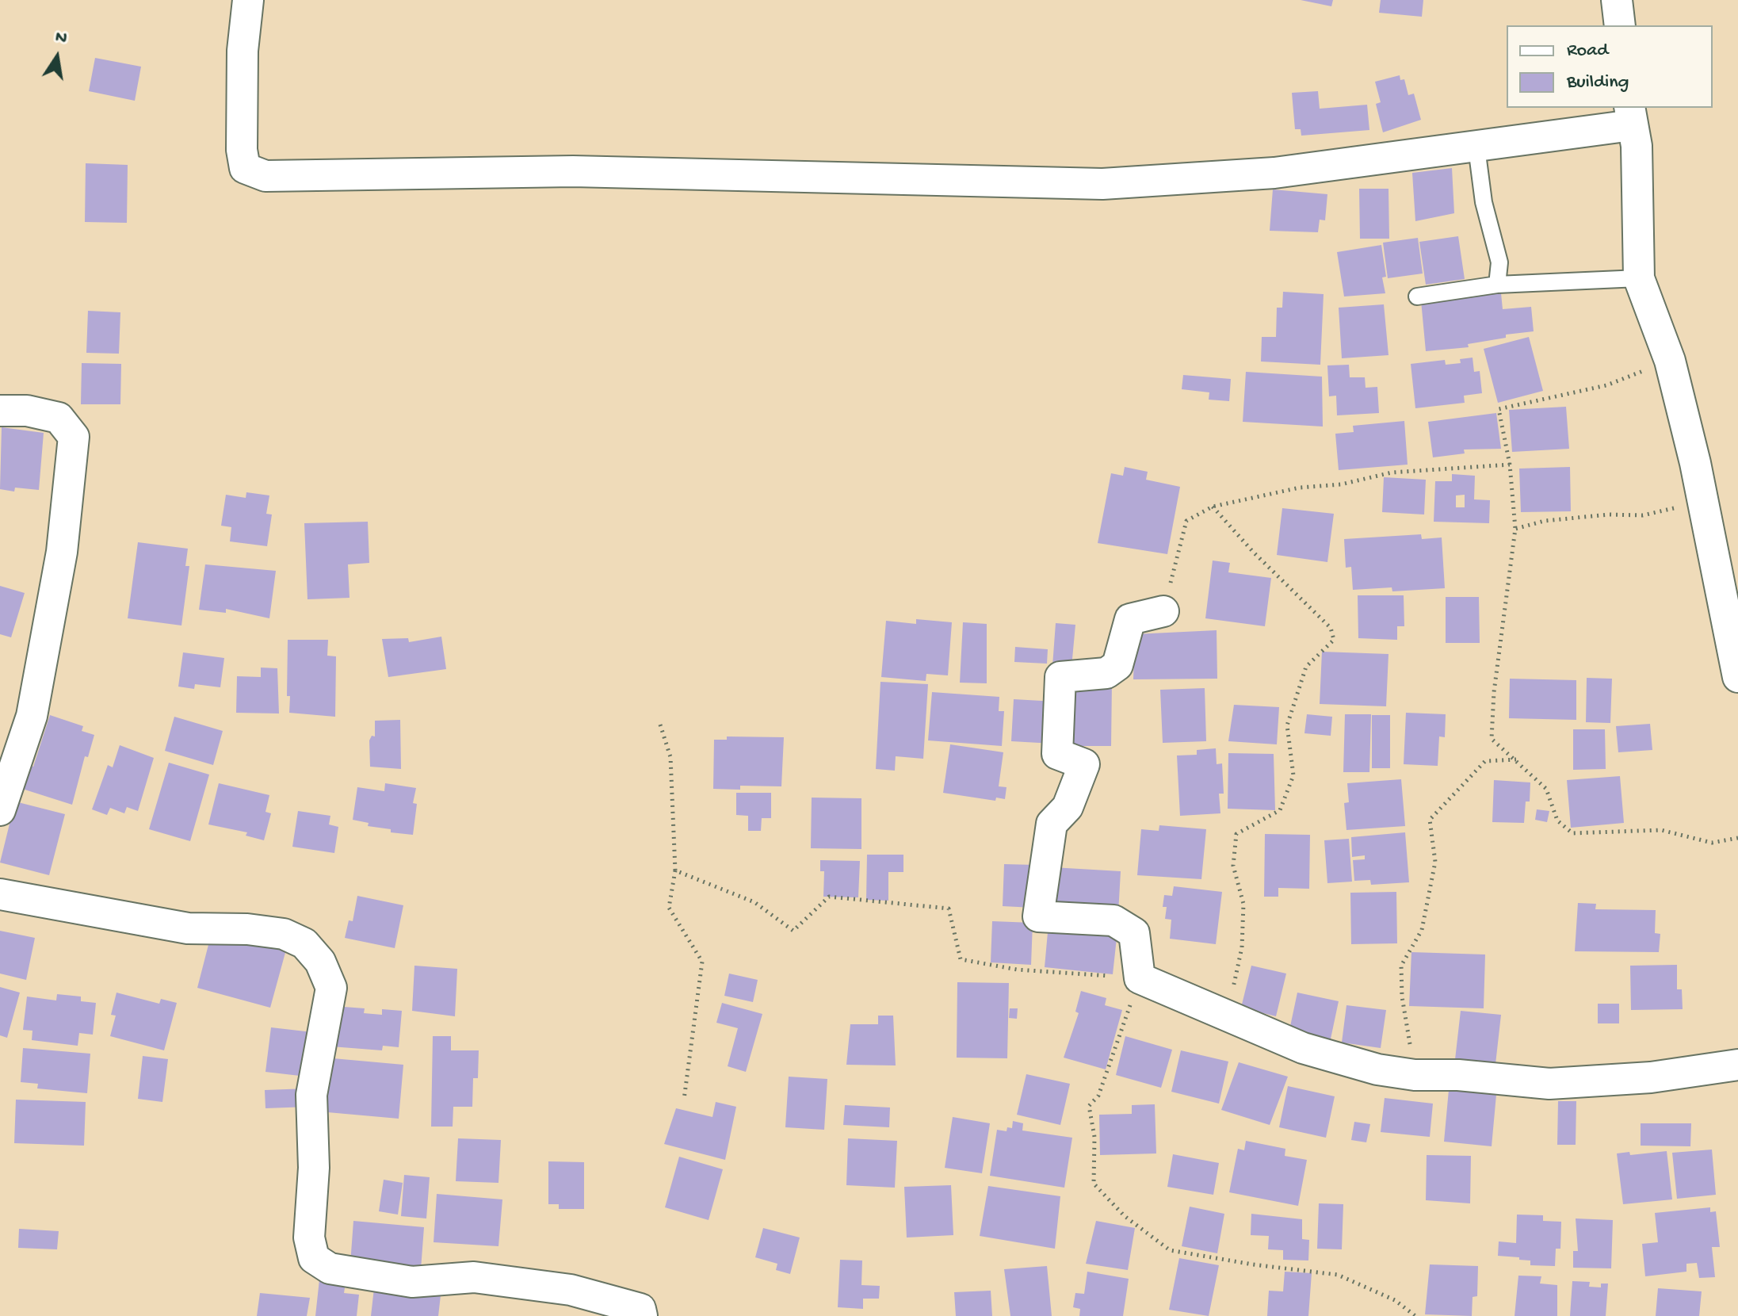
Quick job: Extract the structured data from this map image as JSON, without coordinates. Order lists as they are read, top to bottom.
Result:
{
  "legend": ["Road", "Building"],
  "north": "top"
}
